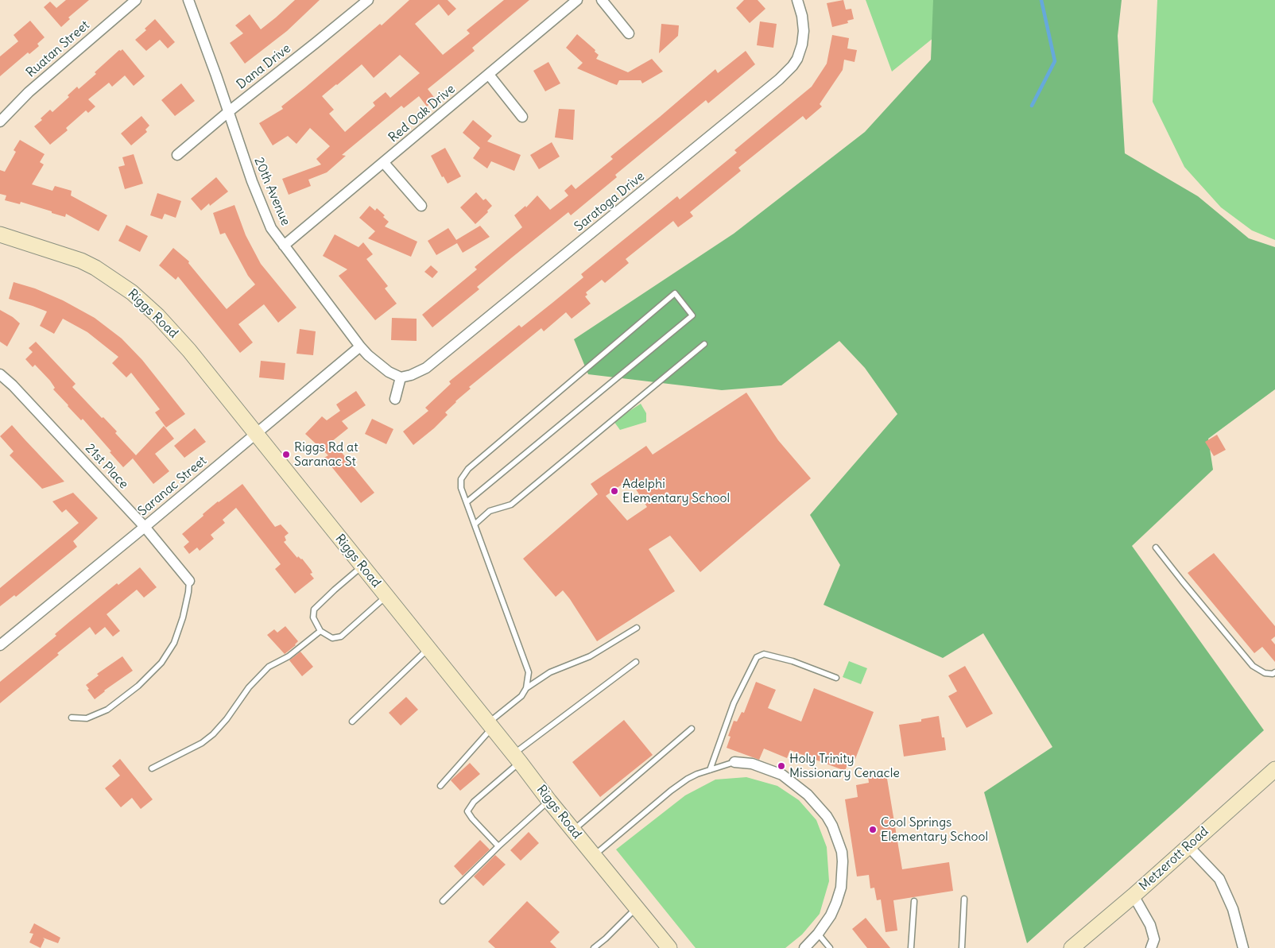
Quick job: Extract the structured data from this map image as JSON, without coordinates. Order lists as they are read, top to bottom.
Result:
{
  "streets": {
    "main road": ["Riggs Road", "Metzerott Road"],
    "street": [
      "Ruatan Street",
      "Dana Drive",
      "Red Oak Drive",
      "20th Avenue",
      "Saratoga Drive",
      "21st Place",
      "Saranac Street"
    ]
  },
  "crossings": [
    ["Dana Drive", "20th Avenue"],
    ["Red Oak Drive", "20th Avenue"],
    ["20th Avenue", "Saratoga Drive"],
    ["20th Avenue", "Saranac Street"],
    ["Riggs Road", "Saranac Street"],
    ["21st Place", "Saranac Street"]
  ],
  "places": [
    "Riggs Rd at Saranac St",
    "Adelphi Elementary School",
    "Holy Trinity Missionary Cenacle",
    "Cool Springs Elementary School"
  ]
}
